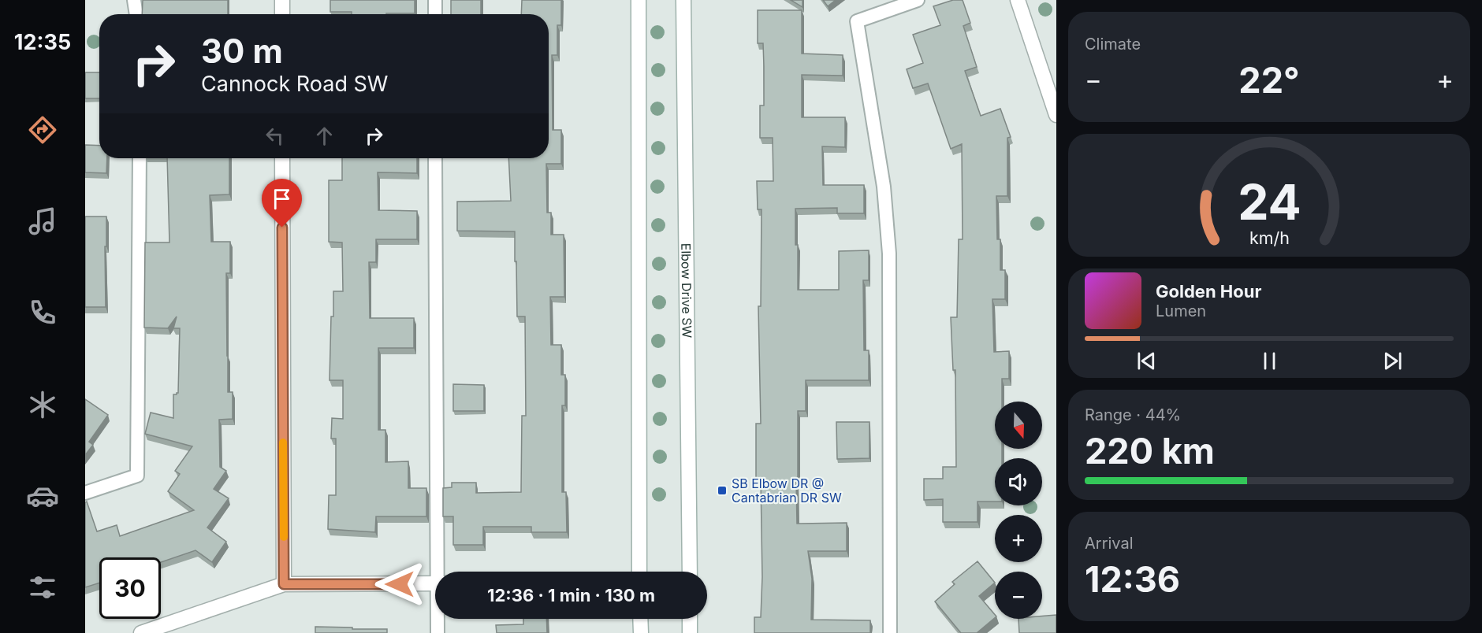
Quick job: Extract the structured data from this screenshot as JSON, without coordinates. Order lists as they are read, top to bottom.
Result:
{
  "streets": {
    "street": ["Elbow Drive SW"]
  },
  "places": {
    "transit": ["SB Elbow DR @ Cantabrian DR SW"]
  },
  "north": "bottom",
  "page": {
    "tabs": "12:35",
    "tile": [
      "Climate",
      ["Range · 44%", "220 km"],
      ["Arrival", "12:36"]
    ],
    "turn": ["30 m", "Cannock Road SW"],
    "heat": ["−", "22°", "+"],
    "song": ["Golden Hour", "Lumen"],
    "map_buttons": ["+", "−"],
    "limit": "30",
    "trip": "12:36 · 1 min · 130 m",
    "gauge": ["24", "km/h"]
  }
}
